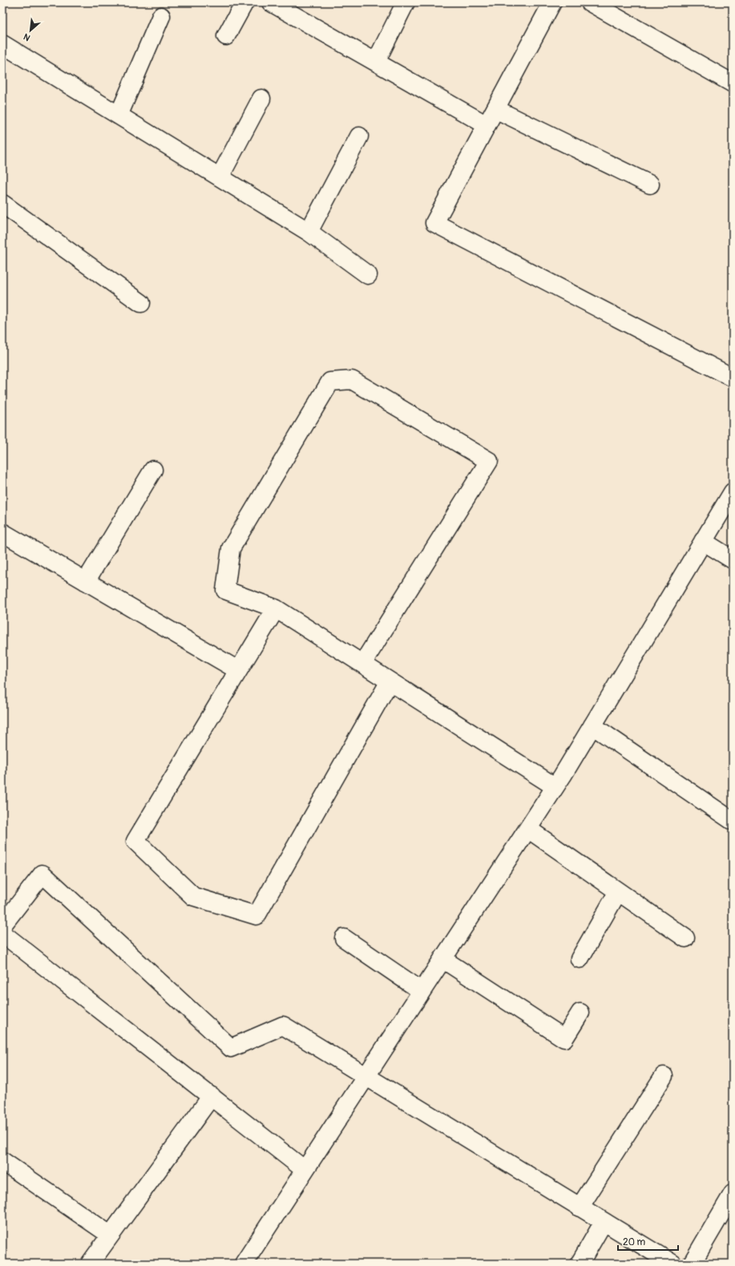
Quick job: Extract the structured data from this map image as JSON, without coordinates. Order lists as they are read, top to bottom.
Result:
{
  "scale_bar": "20 m",
  "north": "bottom left"
}
